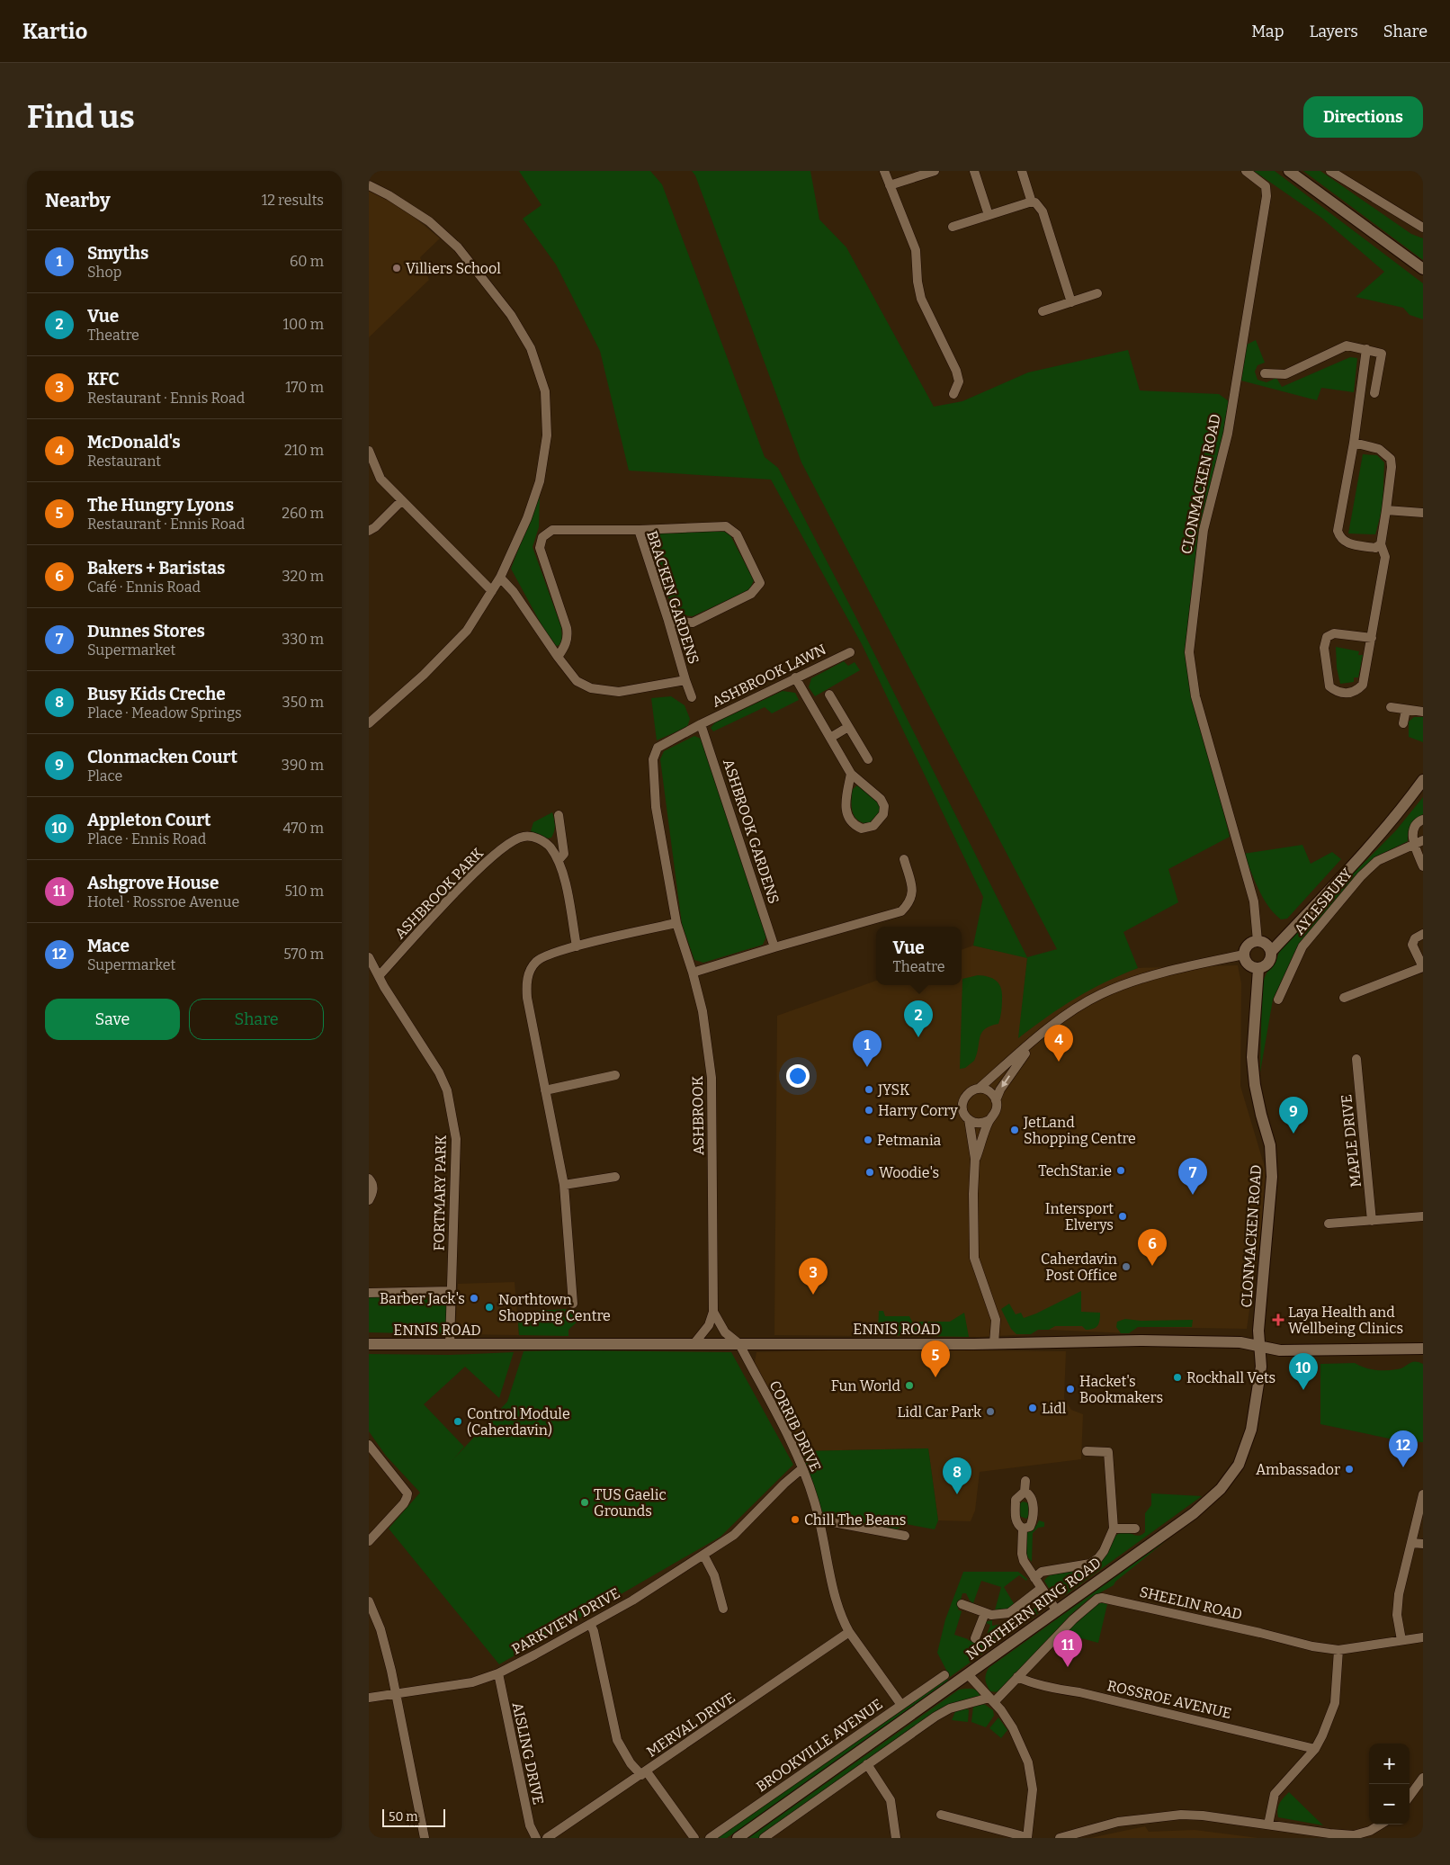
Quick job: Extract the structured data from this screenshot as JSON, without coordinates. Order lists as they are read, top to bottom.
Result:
{
  "streets": {
    "main road": ["CLONMACKEN ROAD", "ENNIS ROAD", "NORTHERN RING ROAD"],
    "street": [
      "BRACKEN GARDENS",
      "ASHBROOK LAWN",
      "ASHBROOK GARDENS",
      "ASHBROOK PARK",
      "AYLESBURY",
      "ASHBROOK",
      "MAPLE DRIVE",
      "FORTMARY PARK",
      "CORRIB DRIVE",
      "SHEELIN ROAD",
      "PARKVIEW DRIVE",
      "ROSSROE AVENUE",
      "MERVAL DRIVE",
      "BROOKVILLE AVENUE",
      "AISLING DRIVE"
    ]
  },
  "crossings": [
    ["CLONMACKEN ROAD", "ENNIS ROAD"],
    ["CLONMACKEN ROAD", "NORTHERN RING ROAD"],
    ["ASHBROOK LAWN", "ASHBROOK GARDENS"],
    ["ASHBROOK LAWN", "ASHBROOK"],
    ["ASHBROOK GARDENS", "ASHBROOK"],
    ["ASHBROOK PARK", "FORTMARY PARK"],
    ["ASHBROOK", "ENNIS ROAD"],
    ["ASHBROOK", "CORRIB DRIVE"],
    ["FORTMARY PARK", "ENNIS ROAD"],
    ["ENNIS ROAD", "CORRIB DRIVE"],
    ["ENNIS ROAD", "NORTHERN RING ROAD"],
    ["CORRIB DRIVE", "PARKVIEW DRIVE"],
    ["CORRIB DRIVE", "MERVAL DRIVE"],
    ["CORRIB DRIVE", "BROOKVILLE AVENUE"],
    ["SHEELIN ROAD", "ROSSROE AVENUE"],
    ["PARKVIEW DRIVE", "AISLING DRIVE"]
  ],
  "places": {
    "other": [
      "Villiers School",
      "JYSK",
      "Harry Corry",
      "JetLand Shopping Centre",
      "Petmania",
      "TechStar.ie",
      "Woodie's",
      "Intersport Elverys",
      "Caherdavin Post Office",
      "Barber Jack's",
      "Northtown Shopping Centre",
      "Rockhall Vets",
      "Fun World",
      "Hacket's Bookmakers",
      "Lidl",
      "Lidl Car Park",
      "Control Module (Caherdavin)",
      "Ambassador",
      "TUS Gaelic Grounds",
      "Chill The Beans"
    ],
    "health": ["Laya Health and Wellbeing Clinics"]
  },
  "scale_bar": "50 m",
  "page": {
    "header": "Kartio",
    "nav": ["Map", "Layers", "Share"],
    "buttons": [
      "Directions",
      ["Save", "Share"]
    ],
    "title": "Find us",
    "heading": ["Nearby", "12 results"],
    "list": [
      {
        "mark": "1",
        "name": "Smyths",
        "note": "Shop",
        "value": "60 m"
      },
      {
        "mark": "2",
        "name": "Vue",
        "note": "Theatre",
        "value": "100 m"
      },
      {
        "mark": "3",
        "name": "KFC",
        "note": "Restaurant · Ennis Road",
        "value": "170 m"
      },
      {
        "mark": "4",
        "name": "McDonald's",
        "note": "Restaurant",
        "value": "210 m"
      },
      {
        "mark": "5",
        "name": "The Hungry Lyons",
        "note": "Restaurant · Ennis Road",
        "value": "260 m"
      },
      {
        "mark": "6",
        "name": "Bakers + Baristas",
        "note": "Café · Ennis Road",
        "value": "320 m"
      },
      {
        "mark": "7",
        "name": "Dunnes Stores",
        "note": "Supermarket",
        "value": "330 m"
      },
      {
        "mark": "8",
        "name": "Busy Kids Creche",
        "note": "Place · Meadow Springs",
        "value": "350 m"
      },
      {
        "mark": "9",
        "name": "Clonmacken Court",
        "note": "Place",
        "value": "390 m"
      },
      {
        "mark": "10",
        "name": "Appleton Court",
        "note": "Place · Ennis Road",
        "value": "470 m"
      },
      {
        "mark": "11",
        "name": "Ashgrove House",
        "note": "Hotel · Rossroe Avenue",
        "value": "510 m"
      },
      {
        "mark": "12",
        "name": "Mace",
        "note": "Supermarket",
        "value": "570 m"
      }
    ],
    "popup": ["Vue", "Theatre"],
    "pins": [
      "2",
      "4",
      "1",
      "9",
      "7",
      "6",
      "3",
      "5",
      "10",
      "12",
      "8",
      "11"
    ],
    "map_buttons": ["+", "−"],
    "scale": "50 m"
  }
}
